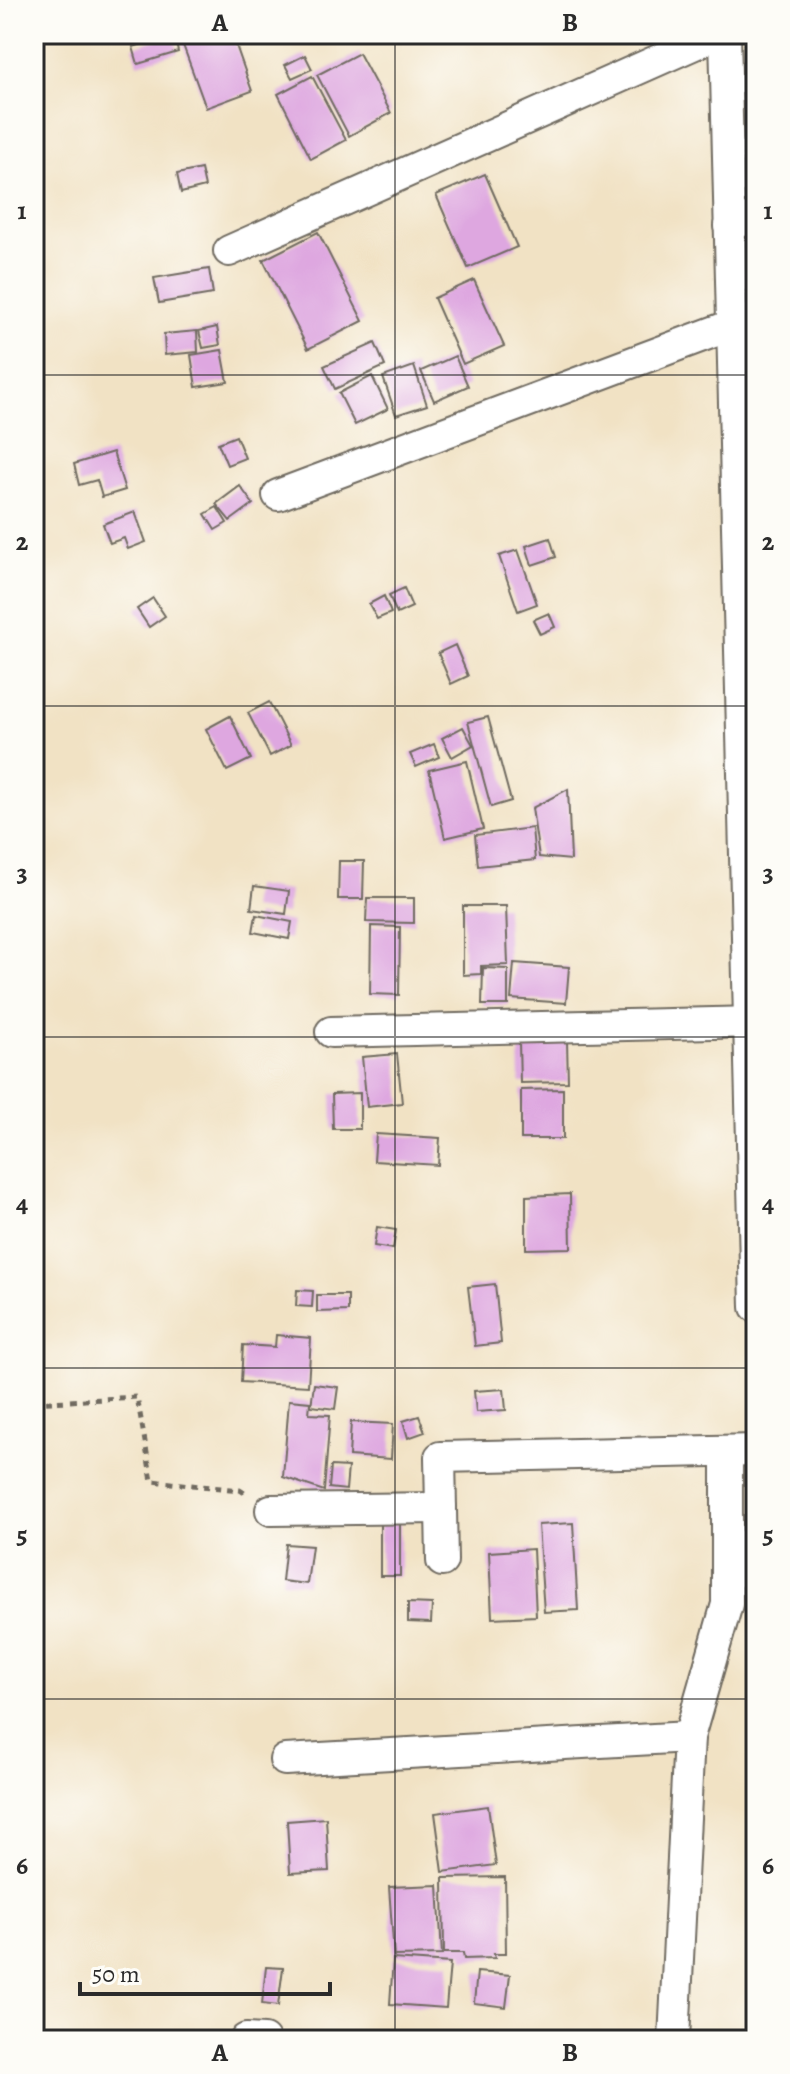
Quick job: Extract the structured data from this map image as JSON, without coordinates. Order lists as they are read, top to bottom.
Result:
{
  "scale_bar": "50 m",
  "grid": {
    "columns": ["A", "B"],
    "rows": [
      "1",
      "2",
      "3",
      "4",
      "5",
      "6"
    ]
  }
}
